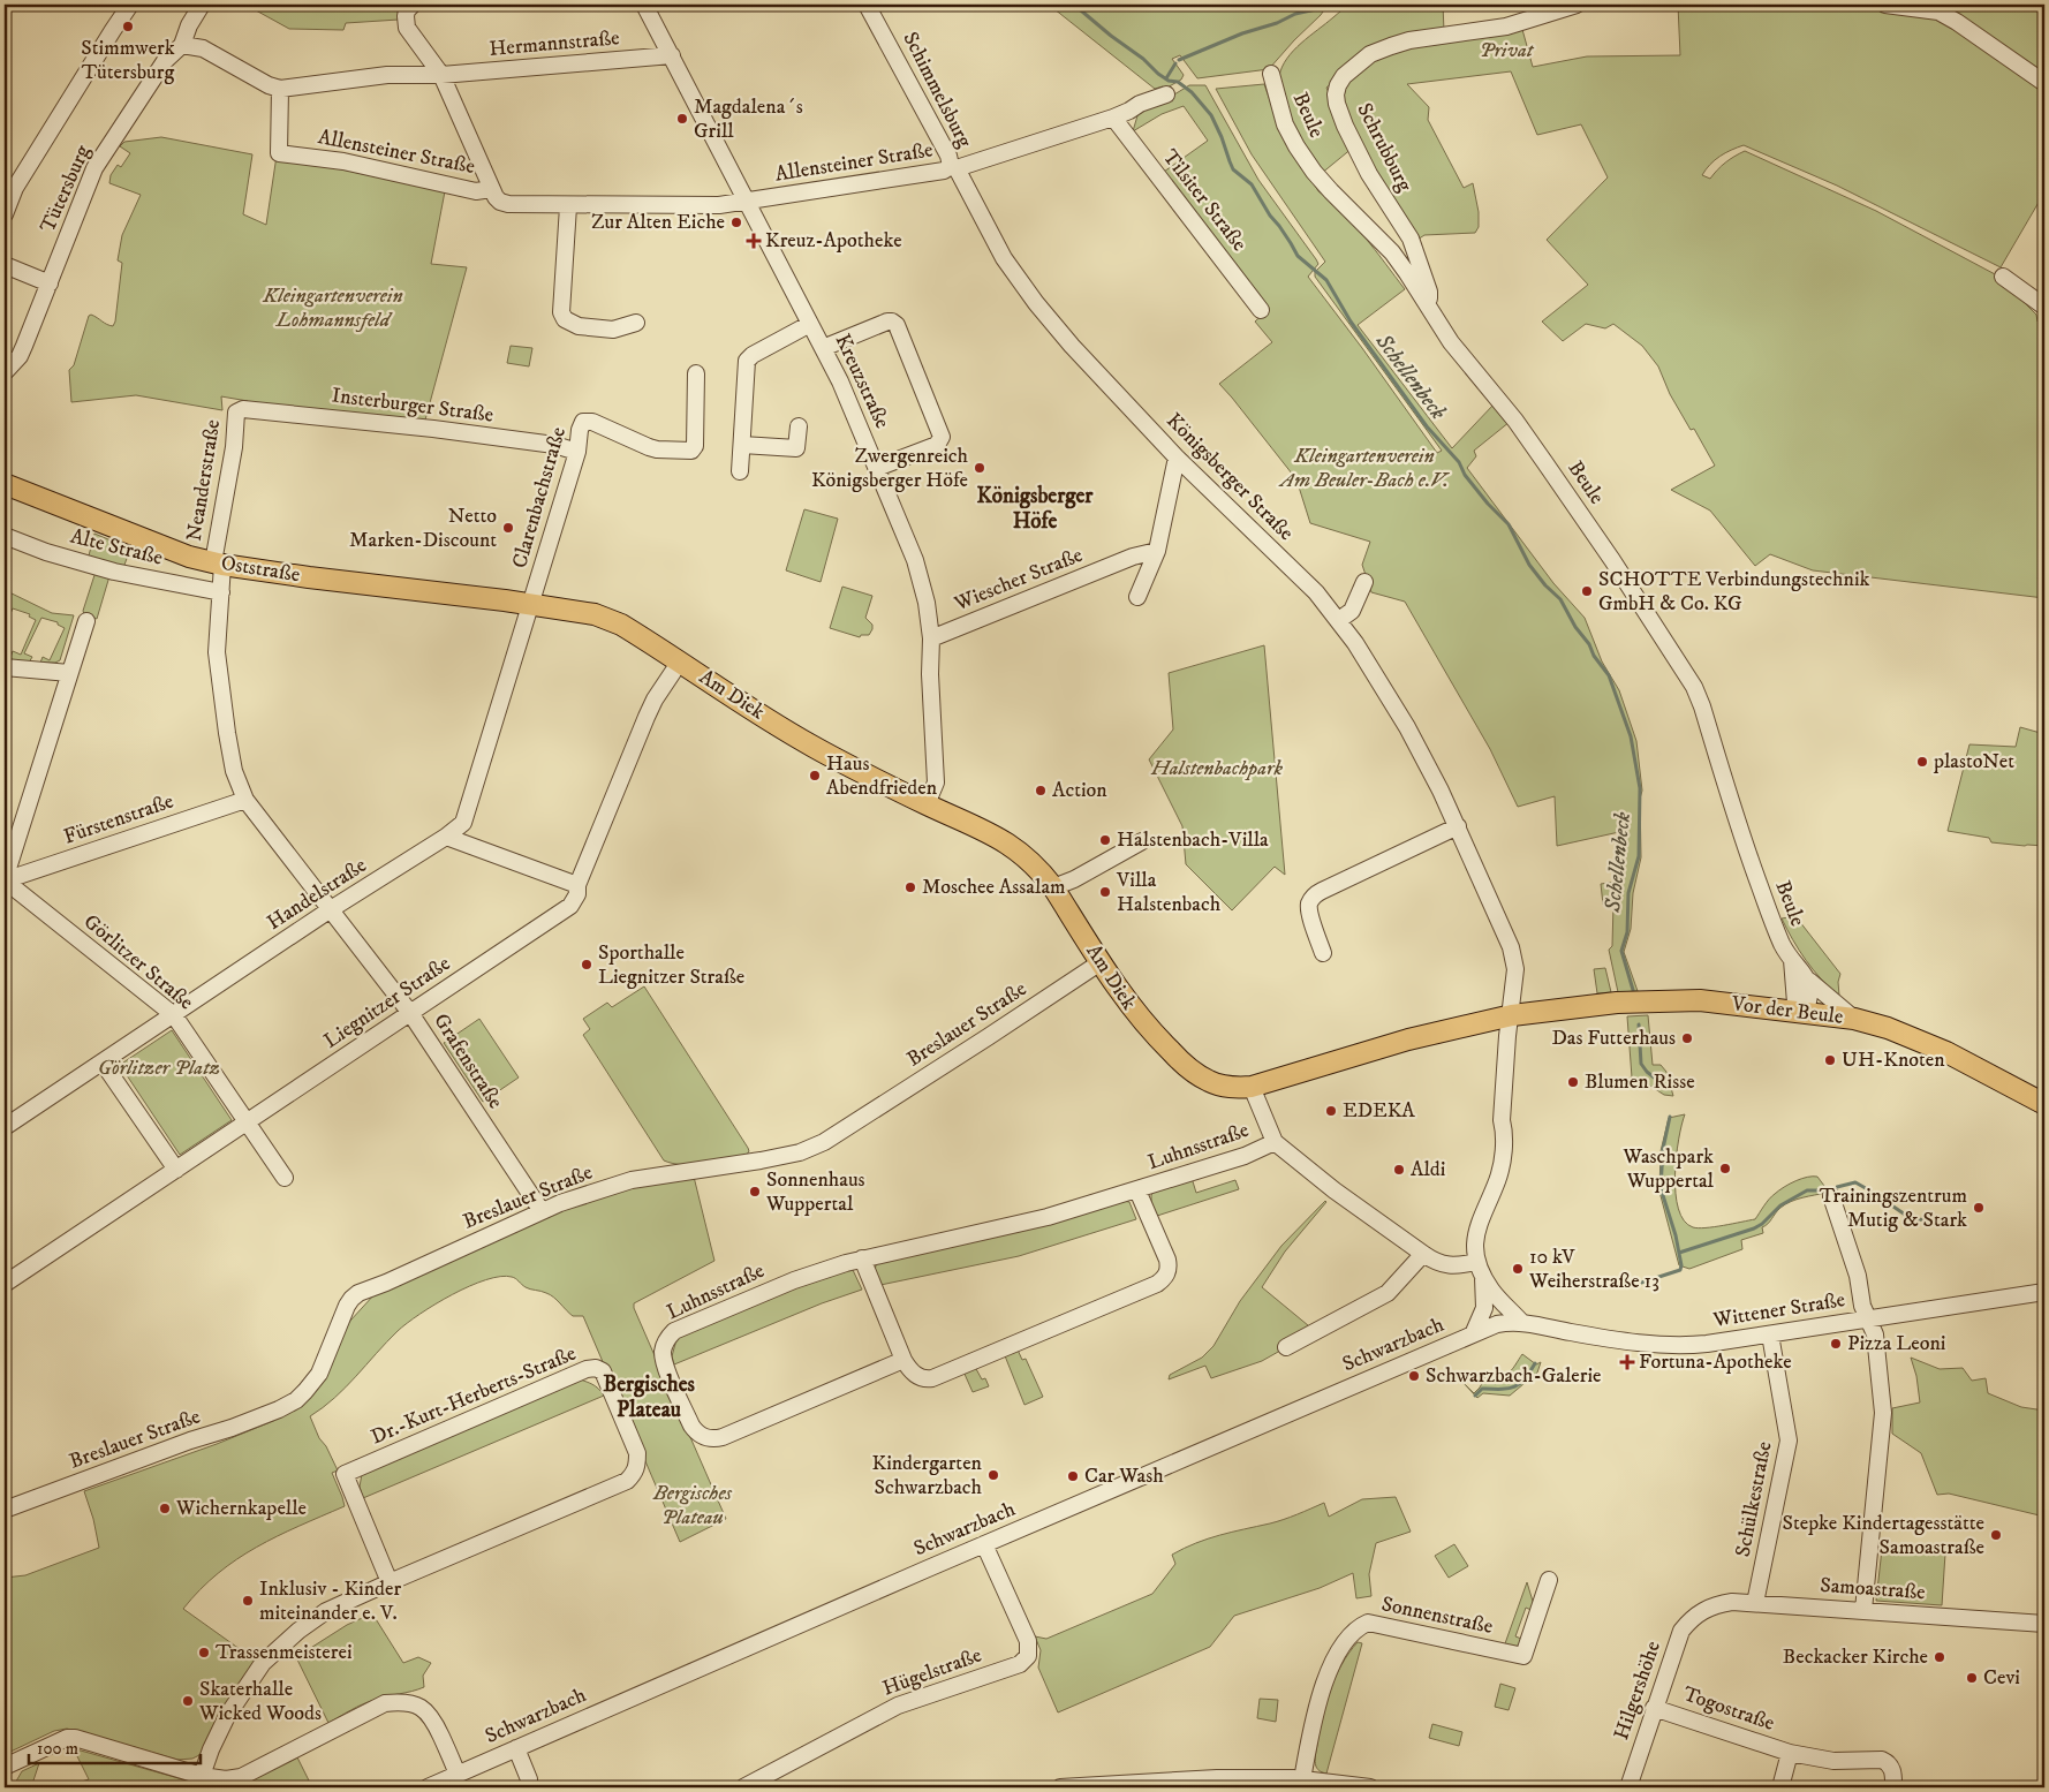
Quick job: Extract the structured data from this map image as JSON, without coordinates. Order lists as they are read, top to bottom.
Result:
{
  "streets": {
    "main road": ["Oststraße", "Am Diek", "Vor der Beule"],
    "street": [
      "Hermannstraße",
      "Schimmelsburg",
      "Beule",
      "Schrubburg",
      "Allensteiner Straße",
      "Tütersburg",
      "Tilsiter Straße",
      "Kreuzstraße",
      "Insterburger Straße",
      "Königsberger Straße",
      "Neanderstraße",
      "Clarenbachstraße",
      "Alte Straße",
      "Wiescher Straße",
      "Fürstenstraße",
      "Handelstraße",
      "Görlitzer Straße",
      "Liegnitzer Straße",
      "Breslauer Straße",
      "Grafenstraße",
      "Luhnsstraße",
      "Wittener Straße",
      "Schwarzbach",
      "Dr.-Kurt-Herberts-Straße",
      "Schülkestraße",
      "Samoastraße",
      "Sonnenstraße",
      "Hügelstraße",
      "Hilgershöhe",
      "Togostraße"
    ]
  },
  "crossings": [
    ["Hermannstraße", "Allensteiner Straße"],
    ["Hermannstraße", "Kreuzstraße"],
    ["Schimmelsburg", "Allensteiner Straße"],
    ["Schimmelsburg", "Königsberger Straße"],
    ["Beule", "Schrubburg"],
    ["Beule", "Vor der Beule"],
    ["Allensteiner Straße", "Tilsiter Straße"],
    ["Allensteiner Straße", "Kreuzstraße"],
    ["Allensteiner Straße", "Königsberger Straße"],
    ["Kreuzstraße", "Wiescher Straße"],
    ["Kreuzstraße", "Am Diek"],
    ["Insterburger Straße", "Neanderstraße"],
    ["Insterburger Straße", "Clarenbachstraße"],
    ["Königsberger Straße", "Am Diek"],
    ["Königsberger Straße", "Vor der Beule"],
    ["Neanderstraße", "Oststraße"],
    ["Neanderstraße", "Grafenstraße"],
    ["Clarenbachstraße", "Oststraße"],
    ["Clarenbachstraße", "Am Diek"],
    ["Clarenbachstraße", "Handelstraße"],
    ["Alte Straße", "Grafenstraße"],
    ["Oststraße", "Am Diek"],
    ["Oststraße", "Handelstraße"],
    ["Oststraße", "Grafenstraße"],
    ["Am Diek", "Handelstraße"],
    ["Am Diek", "Liegnitzer Straße"],
    ["Am Diek", "Vor der Beule"],
    ["Am Diek", "Breslauer Straße"],
    ["Am Diek", "Luhnsstraße"],
    ["Fürstenstraße", "Görlitzer Straße"],
    ["Fürstenstraße", "Grafenstraße"],
    ["Handelstraße", "Görlitzer Straße"],
    ["Handelstraße", "Grafenstraße"],
    ["Görlitzer Straße", "Liegnitzer Straße"],
    ["Liegnitzer Straße", "Grafenstraße"],
    ["Breslauer Straße", "Grafenstraße"],
    ["Wittener Straße", "Schwarzbach"],
    ["Wittener Straße", "Schülkestraße"],
    ["Schwarzbach", "Hügelstraße"],
    ["Schülkestraße", "Samoastraße"],
    ["Samoastraße", "Hilgershöhe"],
    ["Hilgershöhe", "Togostraße"]
  ],
  "districts": ["Königsberger Höfe", "Bergisches Plateau"],
  "water": ["Schellenbeck"],
  "parks": [
    "Privat",
    "Kleingartenverein Lohmannsfeld",
    "Kleingartenverein Am Beuler-Bach e.V.",
    "Halstenbachpark",
    "Görlitzer Platz",
    "Bergisches Plateau"
  ],
  "places": {
    "other": [
      "Stimmwerk Tütersburg",
      "Magdalena´s Grill",
      "Zur Alten Eiche",
      "Zwergenreich Königsberger Höfe",
      "Netto Marken-Discount",
      "SCHOTTE Verbindungstechnik GmbH & Co. KG",
      "plastoNet",
      "Haus Abendfrieden",
      "Action",
      "Halstenbach-Villa",
      "Moschee Assalam",
      "Villa Halstenbach",
      "Sporthalle Liegnitzer Straße",
      "Das Futterhaus",
      "UH-Knoten",
      "Blumen Risse",
      "EDEKA",
      "Waschpark Wuppertal",
      "Aldi",
      "Sonnenhaus Wuppertal",
      "Trainingszentrum Mutig & Stark",
      "10 kV Weiherstraße 13",
      "Pizza Leoni",
      "Schwarzbach-Galerie",
      "Kindergarten Schwarzbach",
      "Car Wash",
      "Wichernkapelle",
      "Stepke Kindertagesstätte Samoastraße",
      "Inklusiv - Kinder miteinander e. V.",
      "Trassenmeisterei",
      "Beckacker Kirche",
      "Cevi",
      "Skaterhalle Wicked Woods"
    ],
    "health": ["Kreuz-Apotheke", "Fortuna-Apotheke"]
  },
  "scale_bar": "100 m"
}
